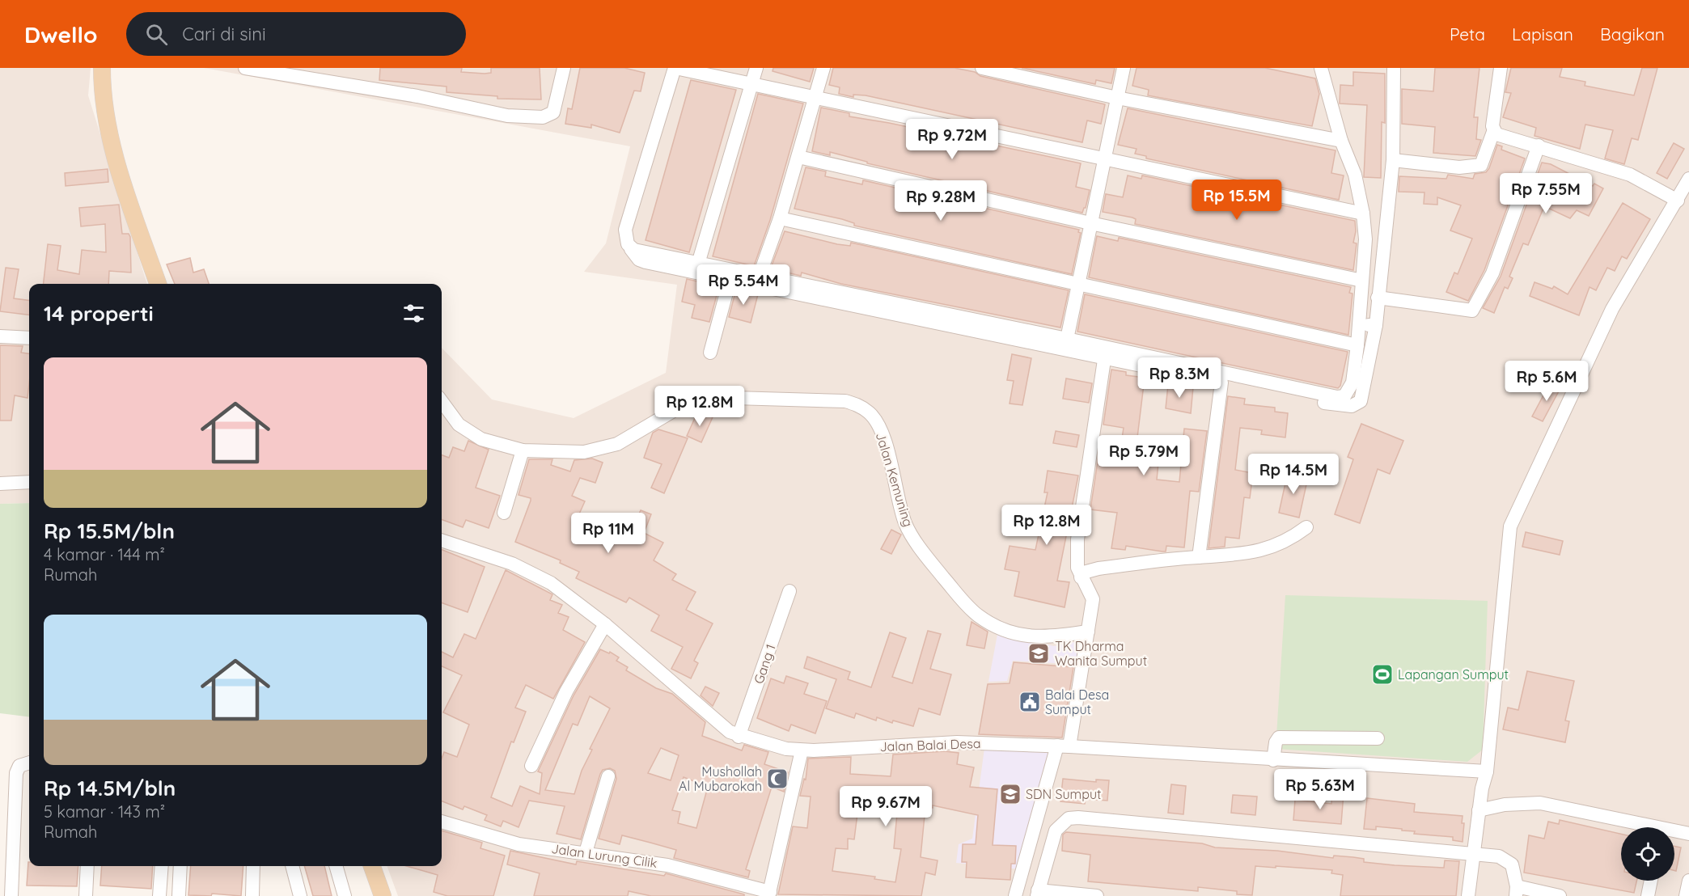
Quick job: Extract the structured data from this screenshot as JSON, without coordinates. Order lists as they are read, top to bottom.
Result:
{
  "streets": {
    "street": [
      "Jalan Kemuning",
      "Gang 1",
      "Jalan Balai Desa",
      "Jalan Lurung Cilik"
    ]
  },
  "crossings": [
    ["Gang 1", "Jalan Balai Desa"]
  ],
  "places": {
    "school or university": ["TK Dharma Wanita Sumput", "SDN Sumput"],
    "sports": ["Lapangan Sumput"],
    "public building": ["Balai Desa Sumput"],
    "mosque": ["Mushollah Al Mubarokah"]
  },
  "page": {
    "header": "Dwello",
    "search": "Cari di sini",
    "nav": ["Peta", "Lapisan", "Bagikan"],
    "price": [
      "Rp 9.72M",
      "Rp 7.55M",
      "Rp 15.5M",
      "Rp 9.28M",
      "Rp 5.54M",
      "Rp 8.3M",
      "Rp 5.6M",
      "Rp 12.8M",
      "Rp 5.79M",
      "Rp 14.5M",
      "Rp 12.8M",
      "Rp 11M",
      "Rp 5.63M",
      "Rp 9.67M"
    ],
    "heading": "14 properti",
    "list": [
      {
        "name": "Rp 15.5M/bln",
        "note": "4 kamar · 144 m² · Rumah"
      },
      {
        "name": "Rp 14.5M/bln",
        "note": "5 kamar · 143 m² · Rumah"
      }
    ]
  }
}
